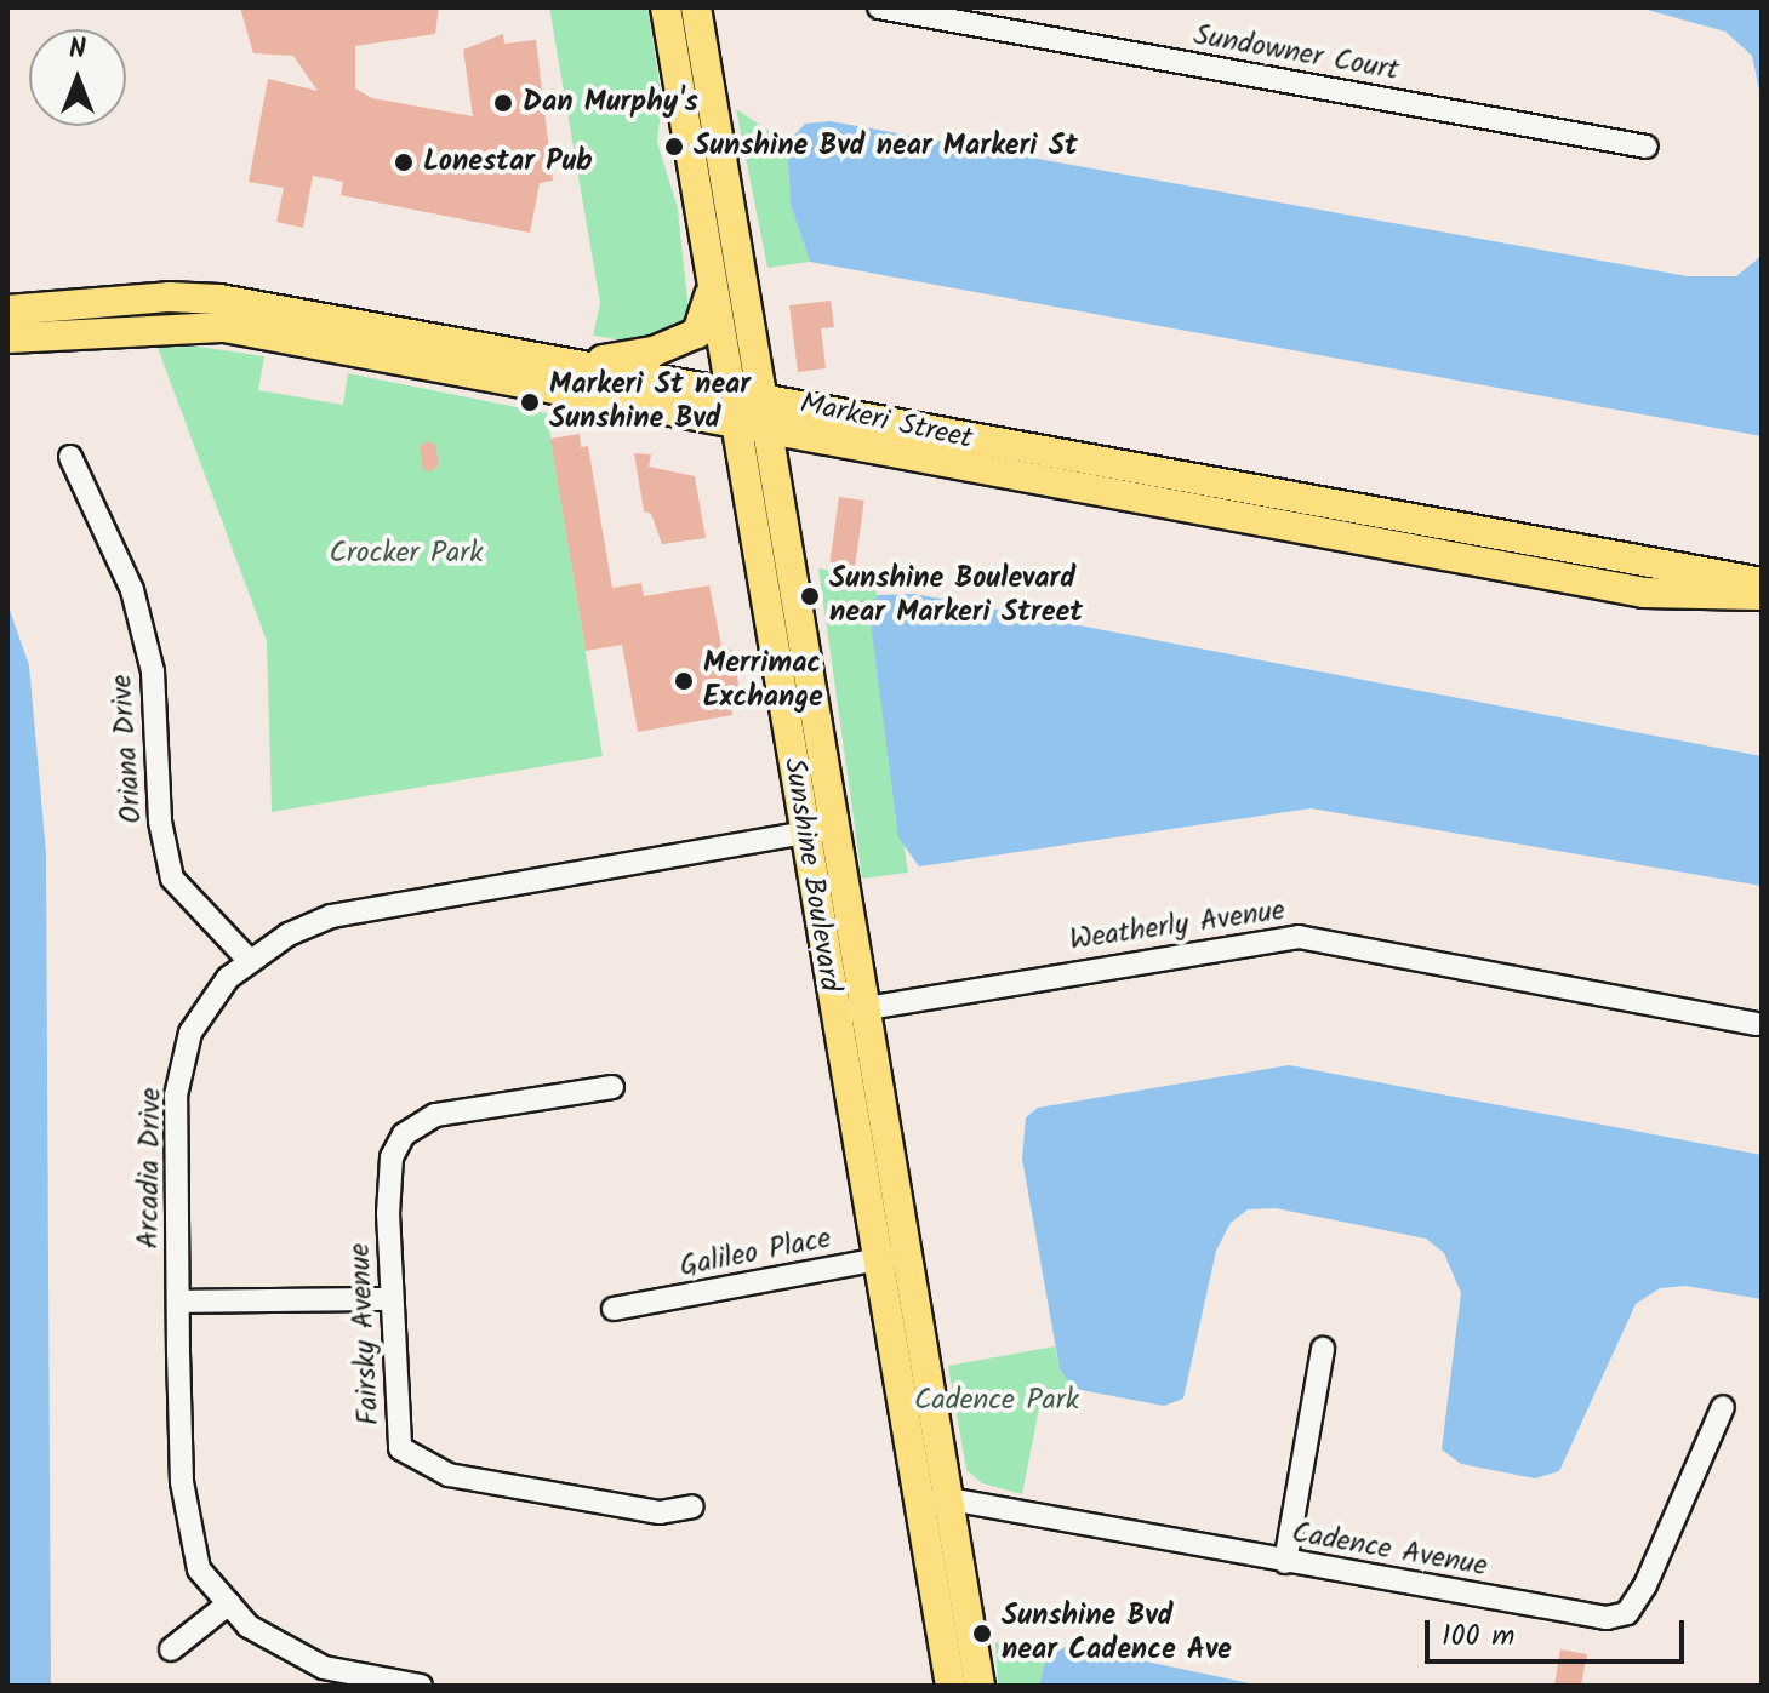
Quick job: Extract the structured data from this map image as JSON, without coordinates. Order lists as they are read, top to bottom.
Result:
{
  "streets": {
    "main road": ["Markeri Street", "Sunshine Boulevard"],
    "street": [
      "Sundowner Court",
      "Oriana Drive",
      "Weatherly Avenue",
      "Arcadia Drive",
      "Galileo Place",
      "Fairsky Avenue",
      "Cadence Avenue"
    ]
  },
  "crossings": [
    ["Markeri Street", "Sunshine Boulevard"],
    ["Oriana Drive", "Arcadia Drive"],
    ["Sunshine Boulevard", "Weatherly Avenue"],
    ["Sunshine Boulevard", "Arcadia Drive"],
    ["Sunshine Boulevard", "Galileo Place"],
    ["Sunshine Boulevard", "Cadence Avenue"]
  ],
  "parks": ["Crocker Park", "Cadence Park"],
  "places": [
    "Dan Murphy's",
    "Sunshine Bvd near Markeri St",
    "Lonestar Pub",
    "Markeri St near Sunshine Bvd",
    "Sunshine Boulevard near Markeri Street",
    "Merrimac Exchange",
    "Sunshine Bvd near Cadence Ave"
  ],
  "scale_bar": "100 m",
  "north": "top"
}
